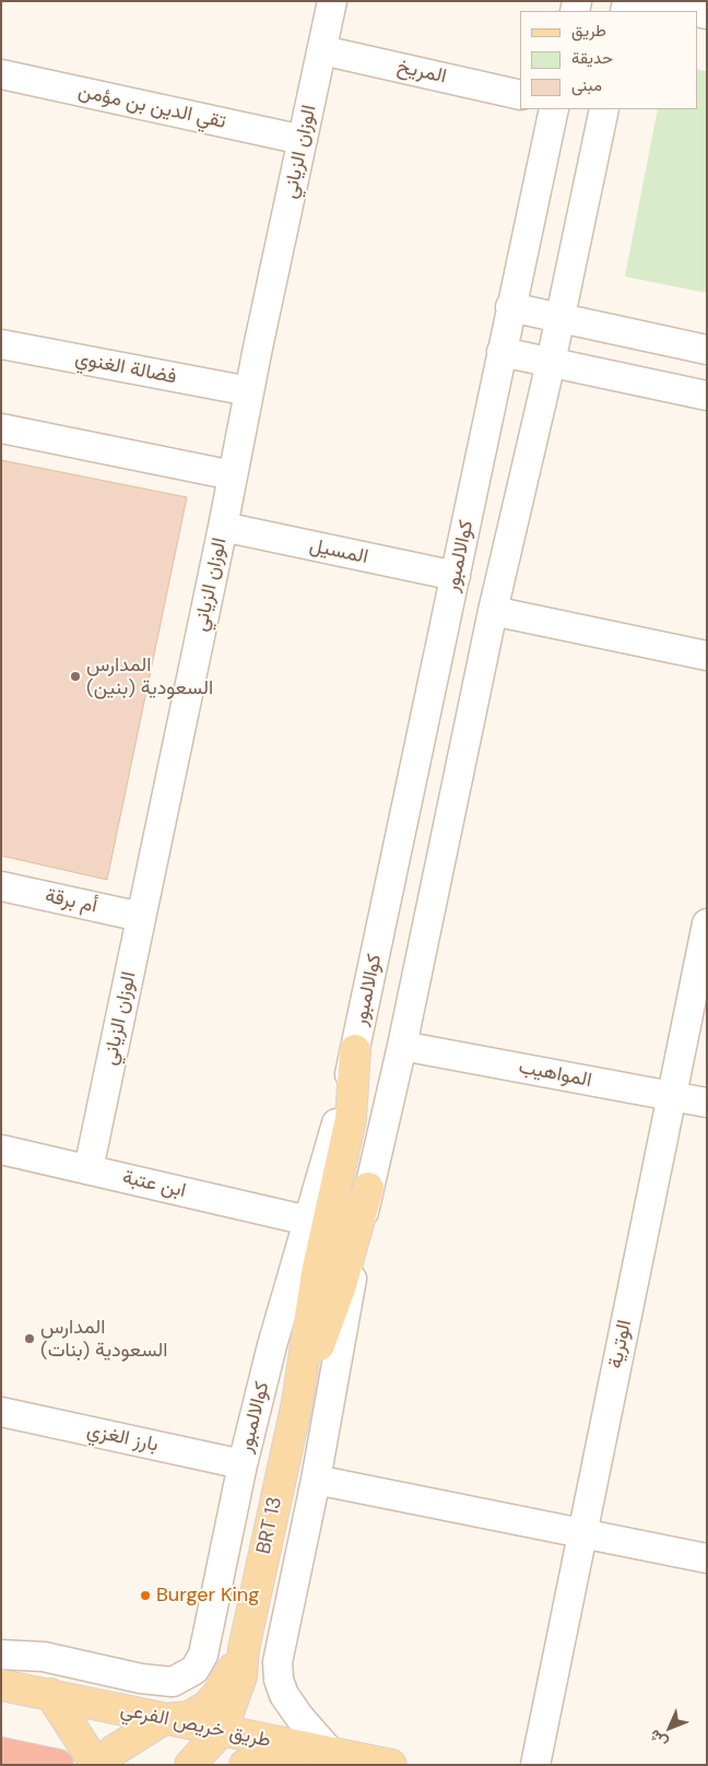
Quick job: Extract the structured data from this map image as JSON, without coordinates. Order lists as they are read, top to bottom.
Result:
{
  "streets": {
    "main road": ["BRT 13", "طريق خريص الفرعي"],
    "street": [
      "المريخ",
      "تقي الدين بن مؤمن",
      "الوزان الزياني",
      "فضالة الغنوي",
      "المسيل",
      "كوالالمبور",
      "أم برقة",
      "المواهيب",
      "ابن عتبة",
      "الوترية",
      "بارز الغزي"
    ]
  },
  "crossings": [
    ["المريخ", "الوزان الزياني"],
    ["تقي الدين بن مؤمن", "الوزان الزياني"],
    ["الوزان الزياني", "فضالة الغنوي"],
    ["الوزان الزياني", "المسيل"],
    ["الوزان الزياني", "أم برقة"],
    ["الوزان الزياني", "ابن عتبة"],
    ["المسيل", "كوالالمبور"],
    ["كوالالمبور", "ابن عتبة"],
    ["كوالالمبور", "بارز الغزي"],
    ["المواهيب", "الوترية"],
    ["BRT 13", "طريق خريص الفرعي"]
  ],
  "places": ["المدارس السعودية (بنين)", "المدارس السعودية (بنات)", "Burger King"],
  "legend": ["طريق", "حديقة", "مبنى"],
  "north": "bottom left"
}
